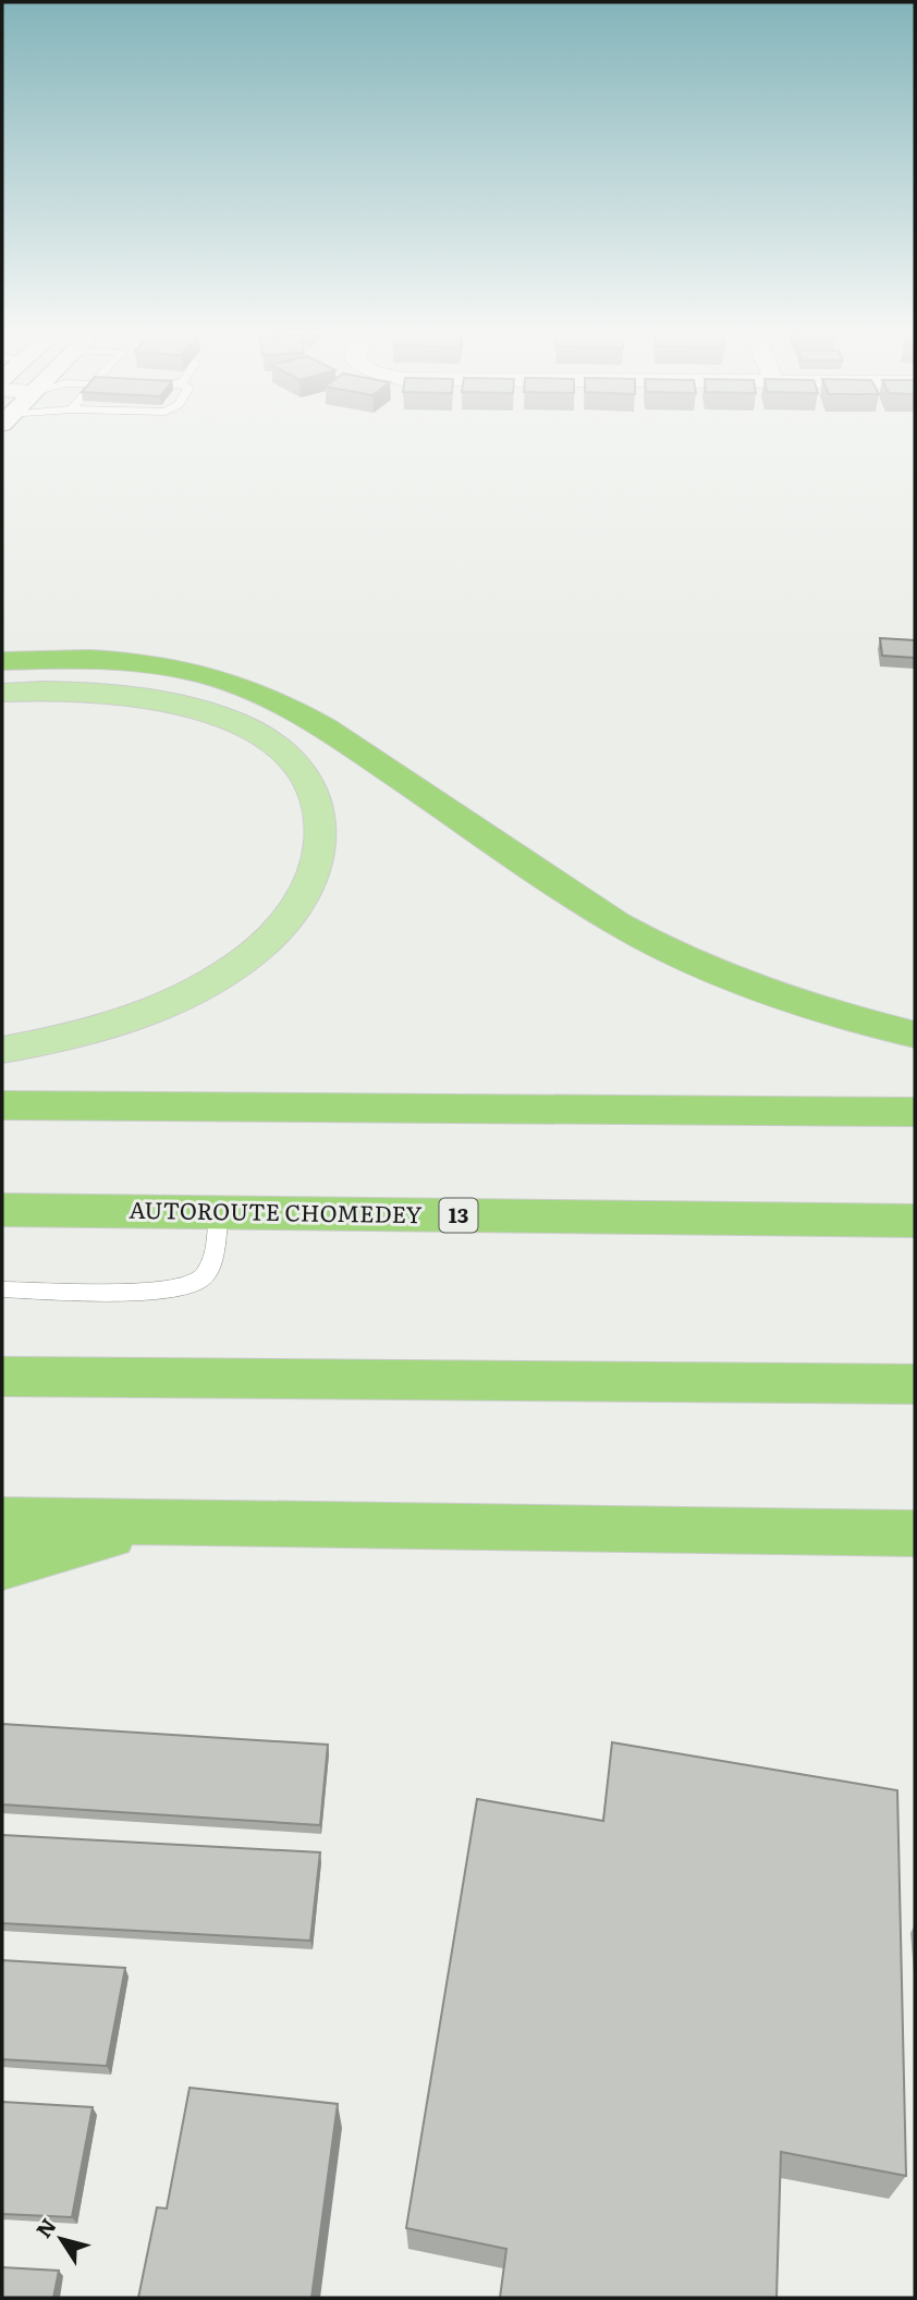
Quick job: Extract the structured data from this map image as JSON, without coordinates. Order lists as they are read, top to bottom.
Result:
{
  "streets": {
    "highway": ["AUTOROUTE CHOMEDEY", "13"]
  },
  "north": "top left"
}
